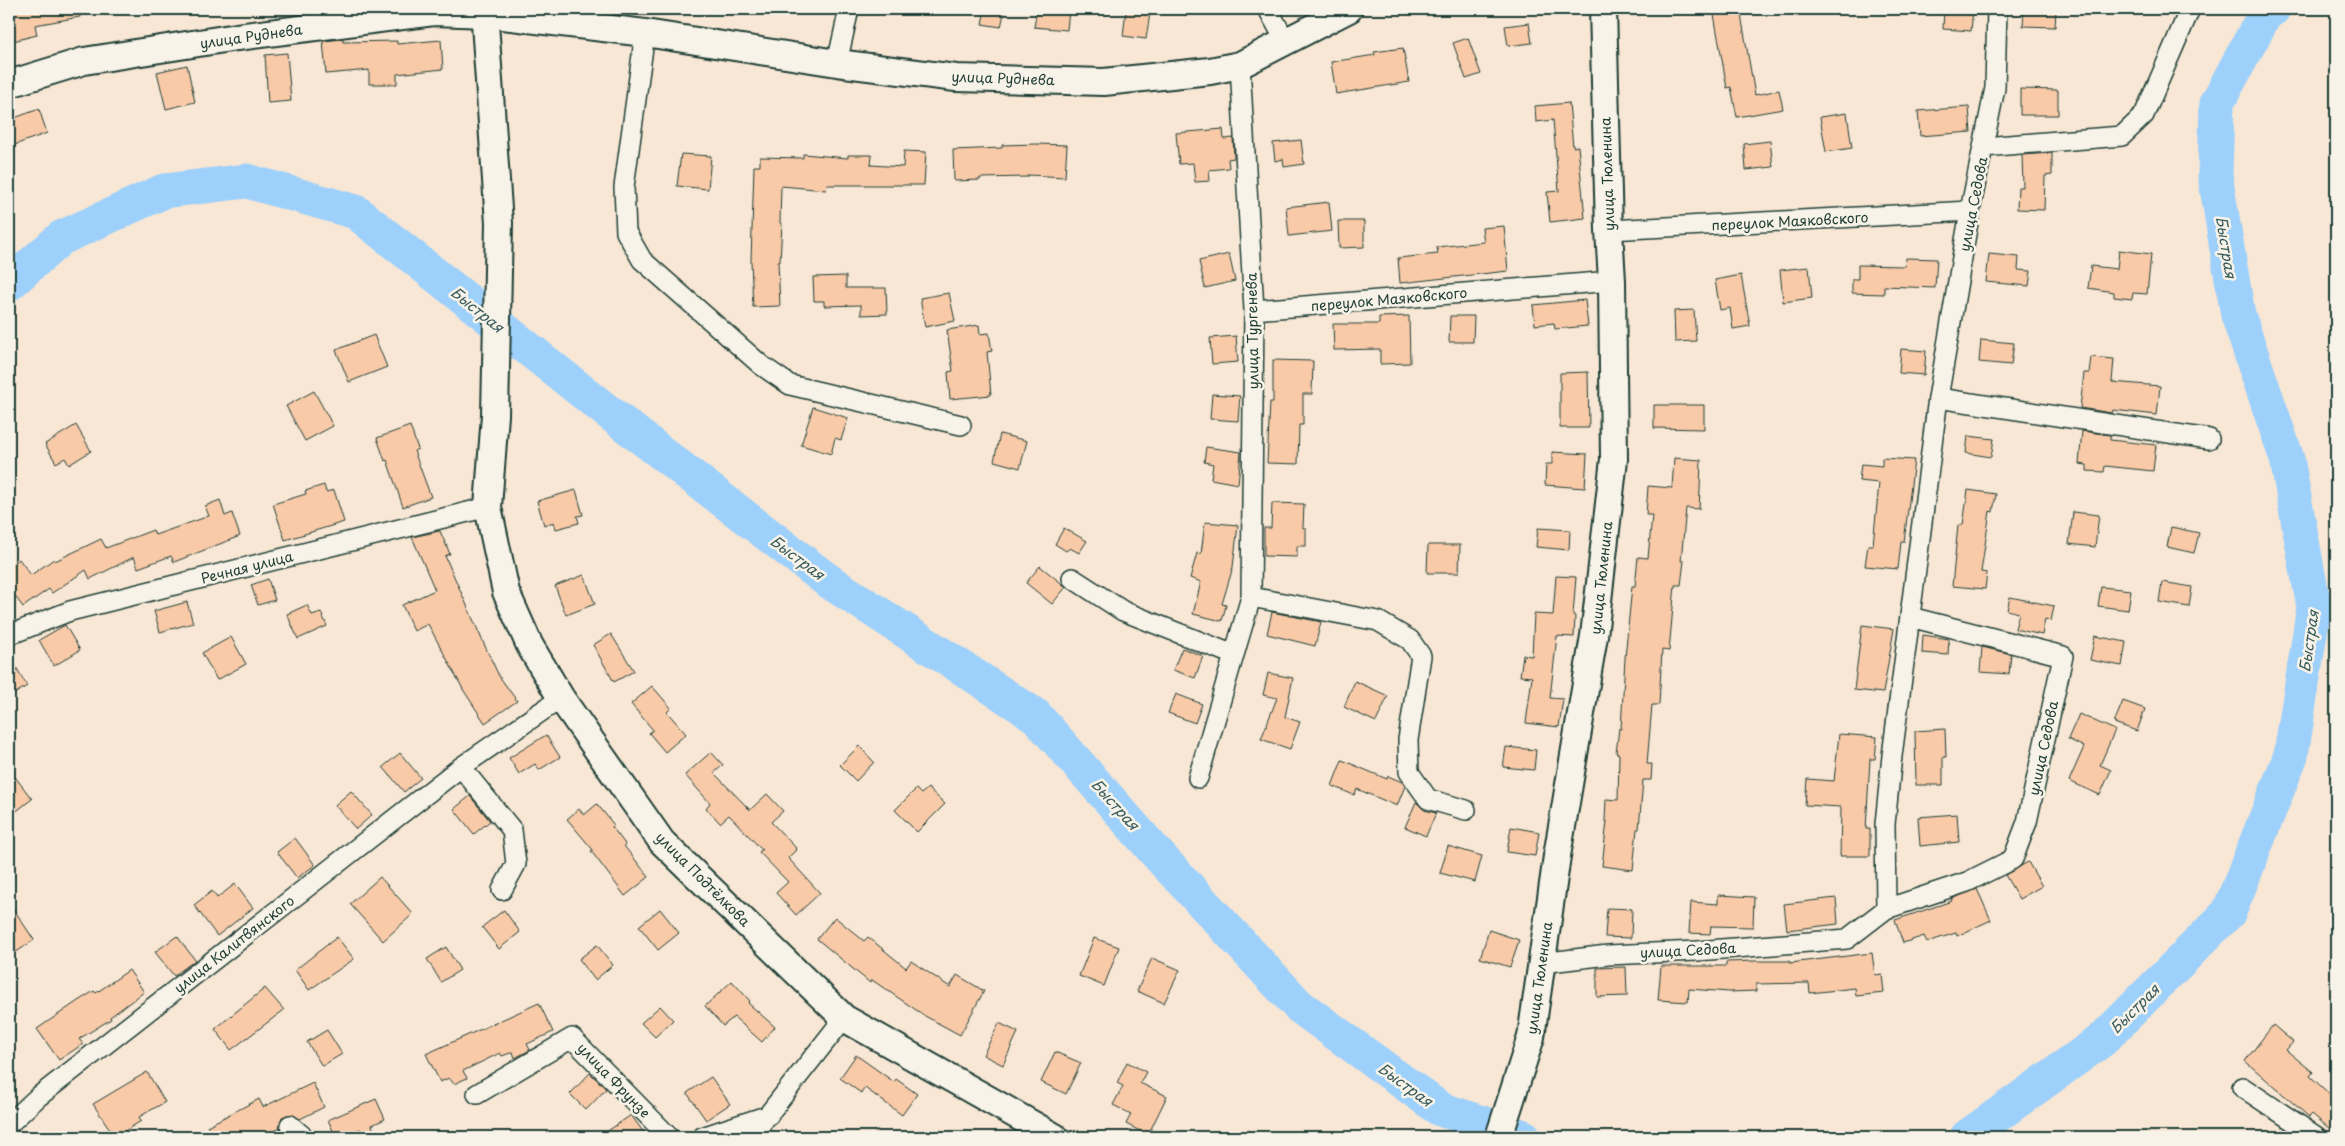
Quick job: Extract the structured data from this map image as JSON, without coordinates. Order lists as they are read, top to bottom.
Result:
{
  "streets": {
    "street": [
      "улица Руднева",
      "улица Тюленина",
      "улица Седова",
      "переулок Маяковского",
      "улица Тургенева",
      "Речная улица",
      "улица Подтёлкова",
      "улица Калитвянского",
      "улица Фрунзе"
    ]
  },
  "crossings": [
    ["улица Руднева", "улица Тургенева"],
    ["улица Руднева", "улица Подтёлкова"],
    ["улица Тюленина", "улица Седова"],
    ["улица Тюленина", "переулок Маяковского"],
    ["улица Седова", "переулок Маяковского"],
    ["переулок Маяковского", "улица Тургенева"],
    ["Речная улица", "улица Подтёлкова"],
    ["улица Подтёлкова", "улица Калитвянского"]
  ],
  "water": ["Быстрая"]
}
